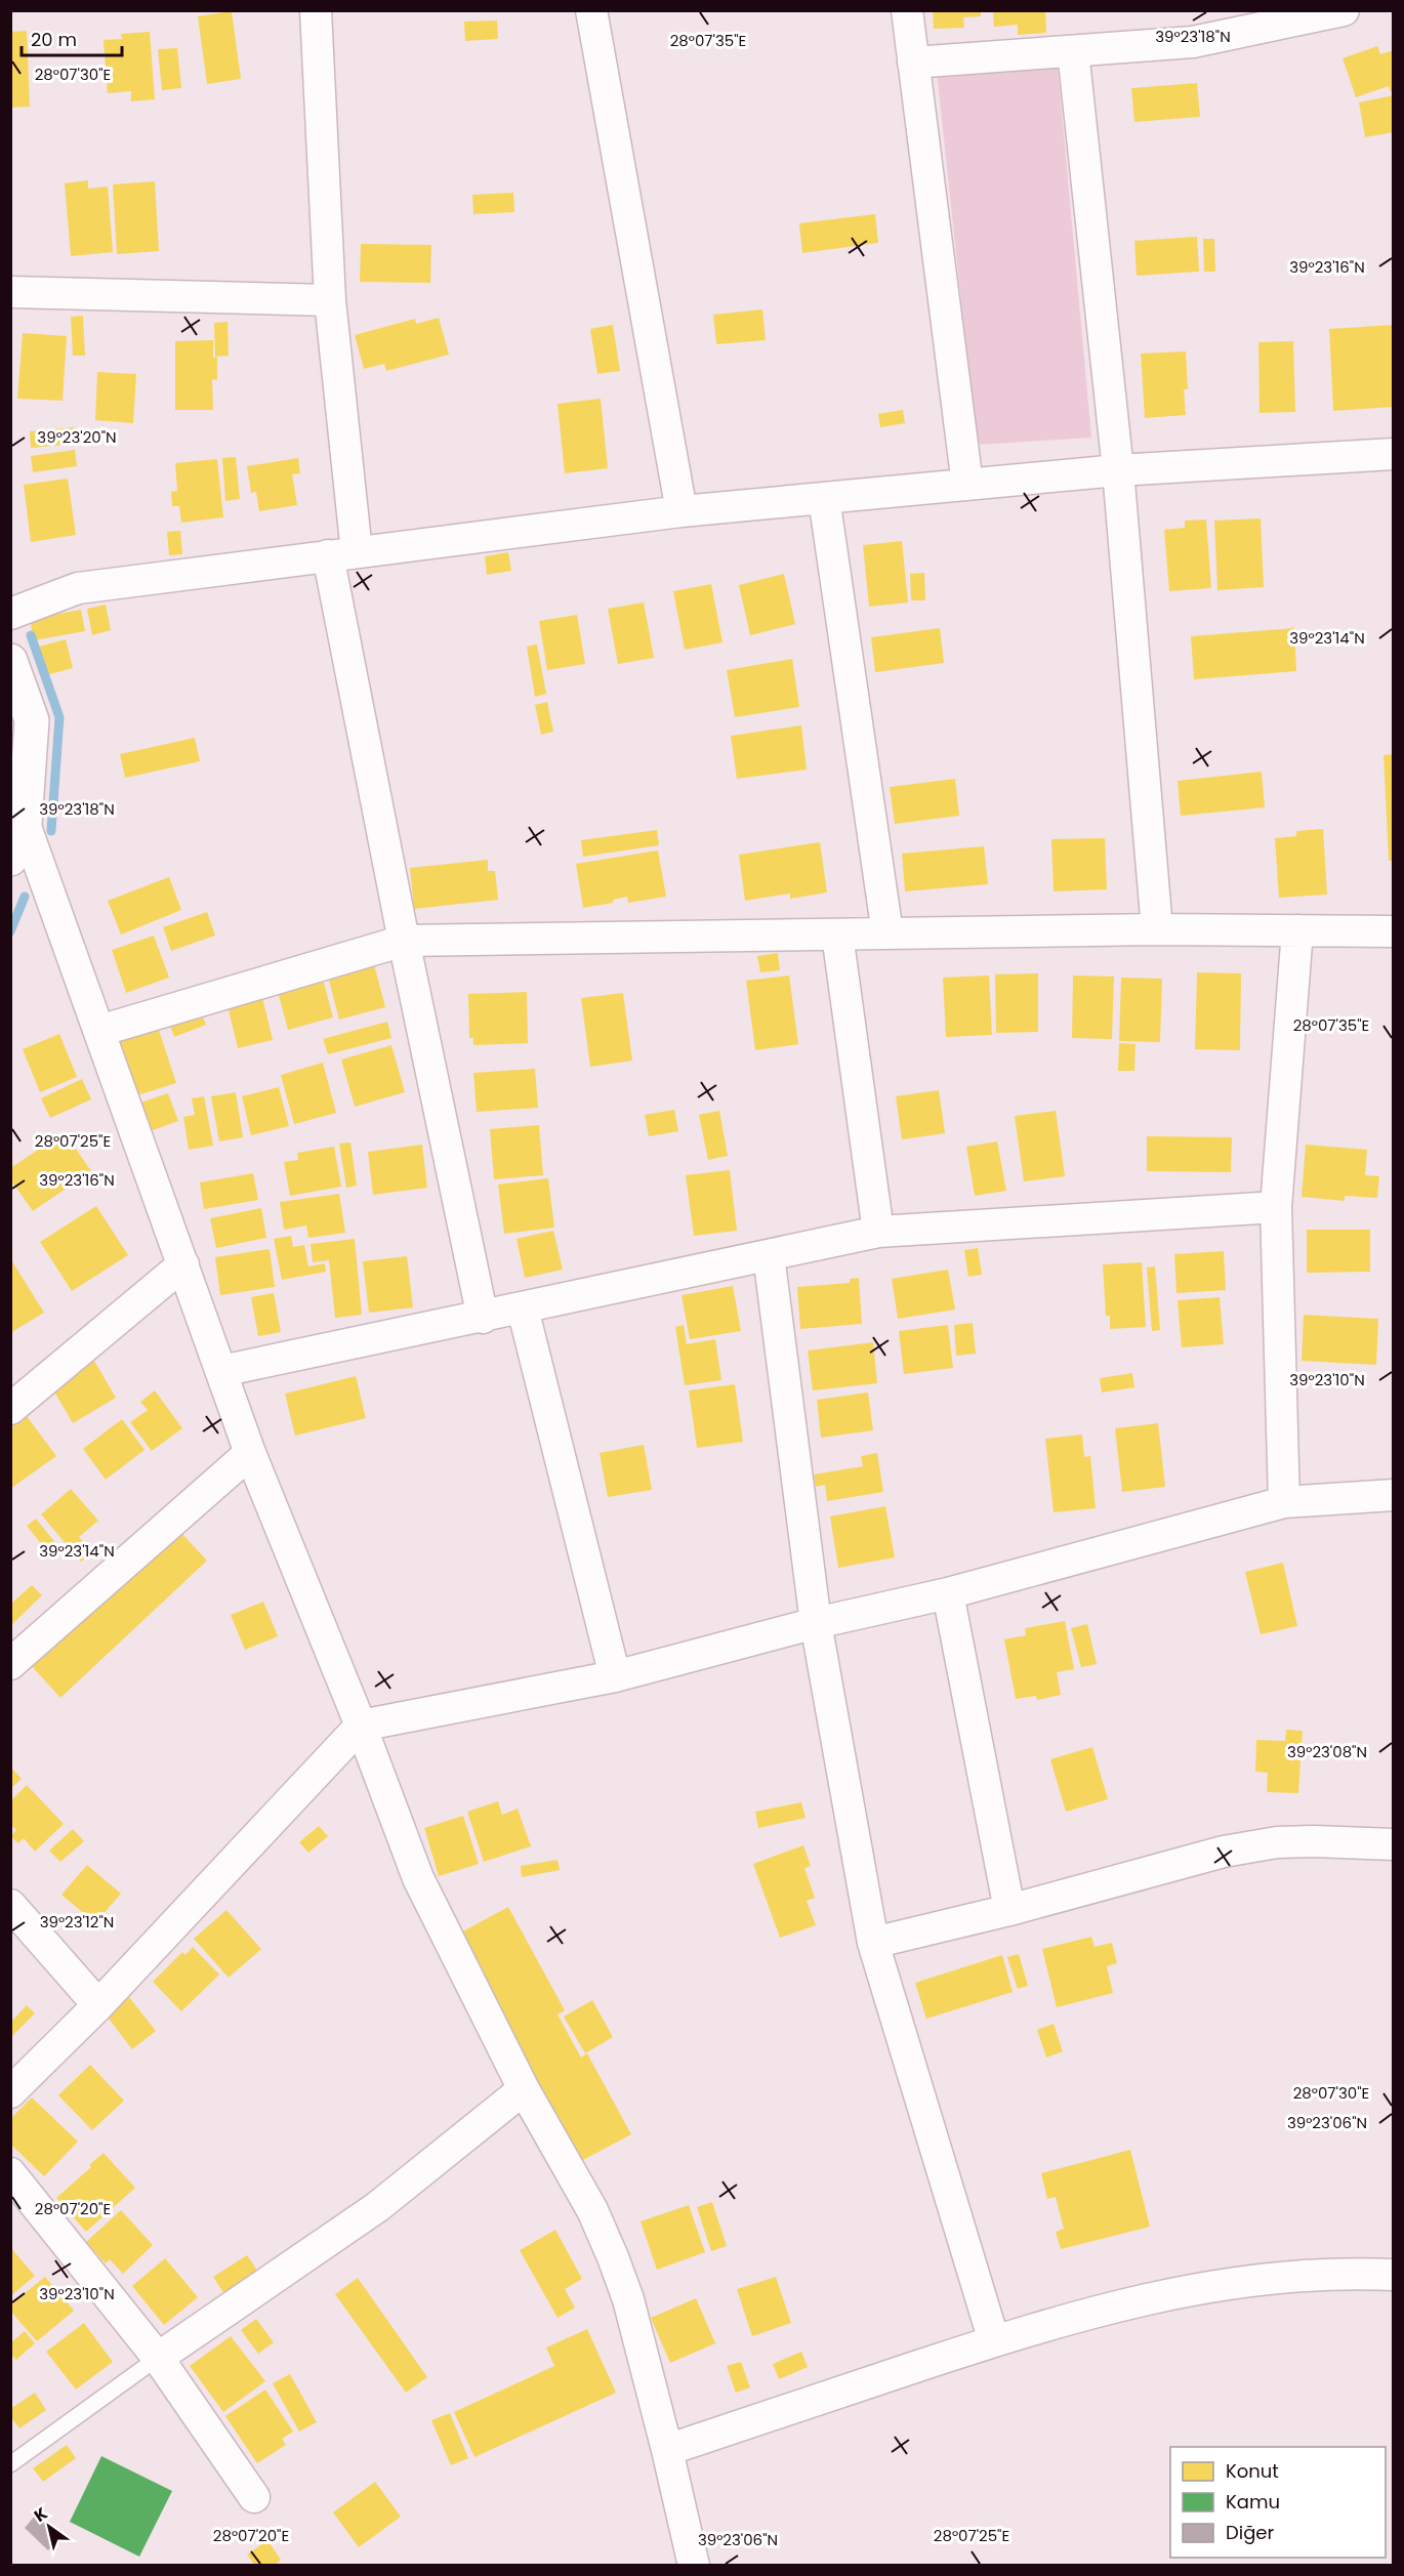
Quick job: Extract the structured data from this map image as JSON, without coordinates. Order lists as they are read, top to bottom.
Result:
{
  "legend": ["Konut", "Kamu", "Diğer"],
  "scale_bar": "20 m",
  "north": "top left",
  "coordinates": [
    "39°23'18\"N",
    "28°07'35\"E",
    "28°07'30\"E",
    "39°23'16\"N",
    "39°23'20\"N",
    "39°23'14\"N",
    "28°07'25\"E",
    "39°23'10\"N",
    "39°23'08\"N",
    "39°23'12\"N",
    "39°23'06\"N",
    "28°07'20\"E"
  ]
}
